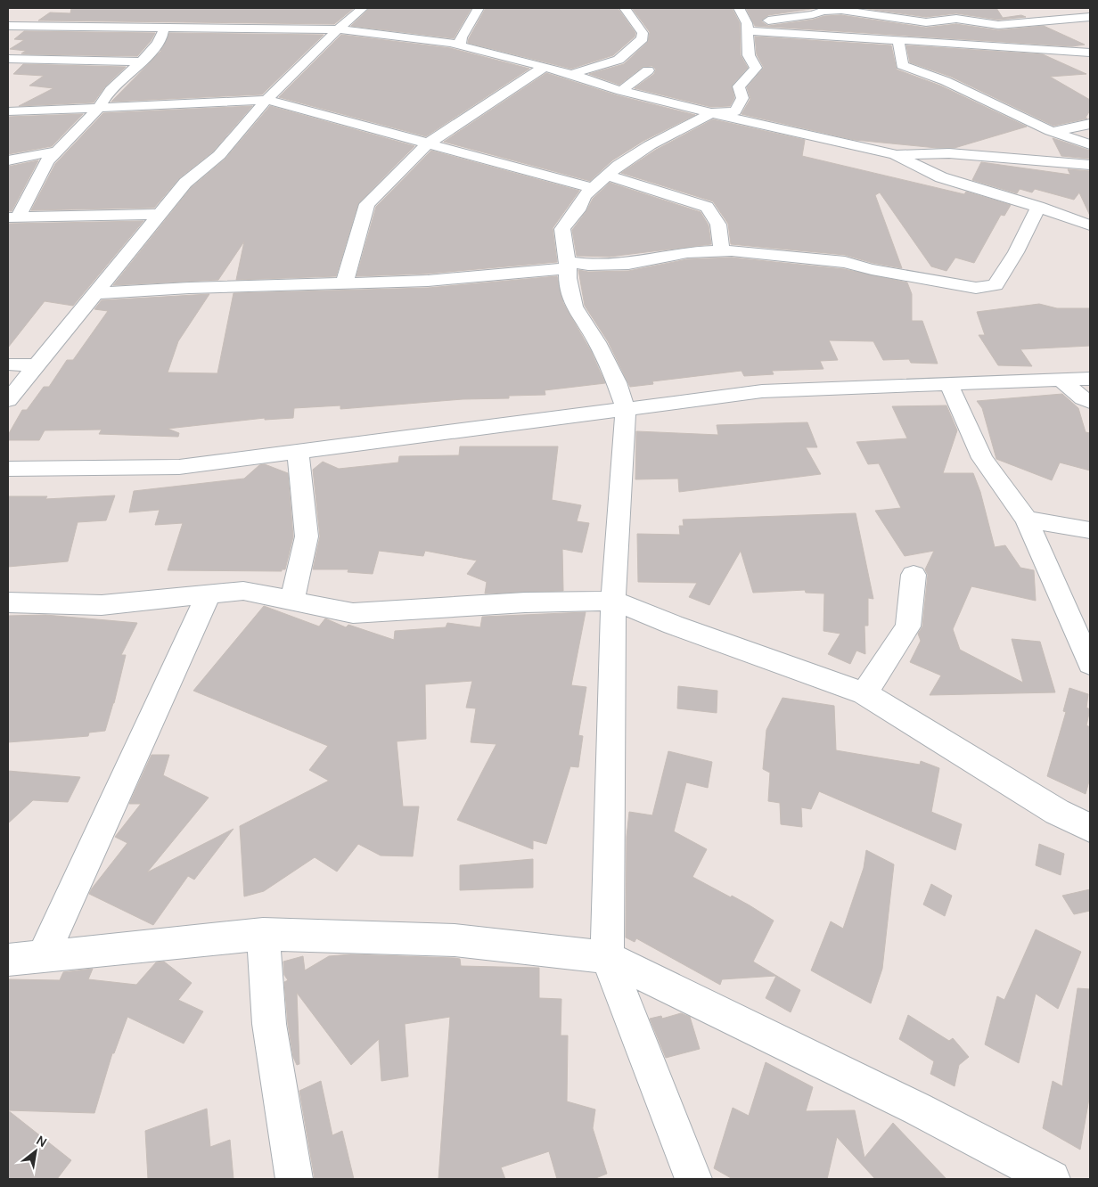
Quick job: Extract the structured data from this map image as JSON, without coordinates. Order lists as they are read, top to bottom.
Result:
{
  "north": "top right"
}
